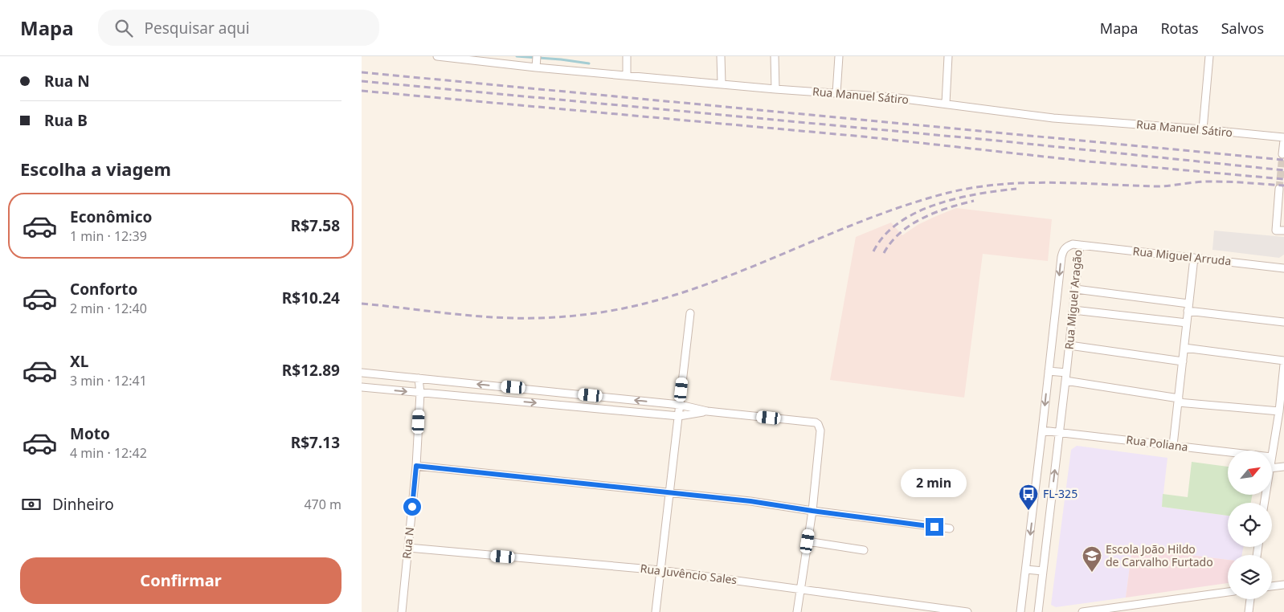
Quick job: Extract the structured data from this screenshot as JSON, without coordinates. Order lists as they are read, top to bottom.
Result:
{
  "streets": {
    "street": [
      "Rua Manuel Sátiro",
      "Rua Miguel Arruda",
      "Rua Miguel Aragão",
      "Rua Poliana",
      "Rua N",
      "Rua Juvêncio Sales"
    ]
  },
  "crossings": [
    ["Rua Miguel Arruda", "Rua Miguel Aragão"],
    ["Rua Miguel Aragão", "Rua Poliana"],
    ["Rua N", "Rua Juvêncio Sales"]
  ],
  "places": {
    "bus stop": ["FL-325"],
    "school or university": ["Escola João Hildo de Carvalho Furtado"]
  },
  "north": "top right",
  "page": {
    "header": "Mapa",
    "search": "Pesquisar aqui",
    "nav": ["Mapa", "Rotas", "Salvos"],
    "banner": ["Rua N", "Rua B"],
    "heading": "Escolha a viagem",
    "list": [
      {
        "name": "Econômico",
        "note": "1 min · 12:39",
        "value": "R$7.58"
      },
      {
        "name": "Conforto",
        "note": "2 min · 12:40",
        "value": "R$10.24"
      },
      {
        "name": "XL",
        "note": "3 min · 12:41",
        "value": "R$12.89"
      },
      {
        "name": "Moto",
        "note": "4 min · 12:42",
        "value": "R$7.13"
      }
    ],
    "bubble": "2 min",
    "pay": ["Dinheiro", "470 m"],
    "buttons": "Confirmar"
  }
}
